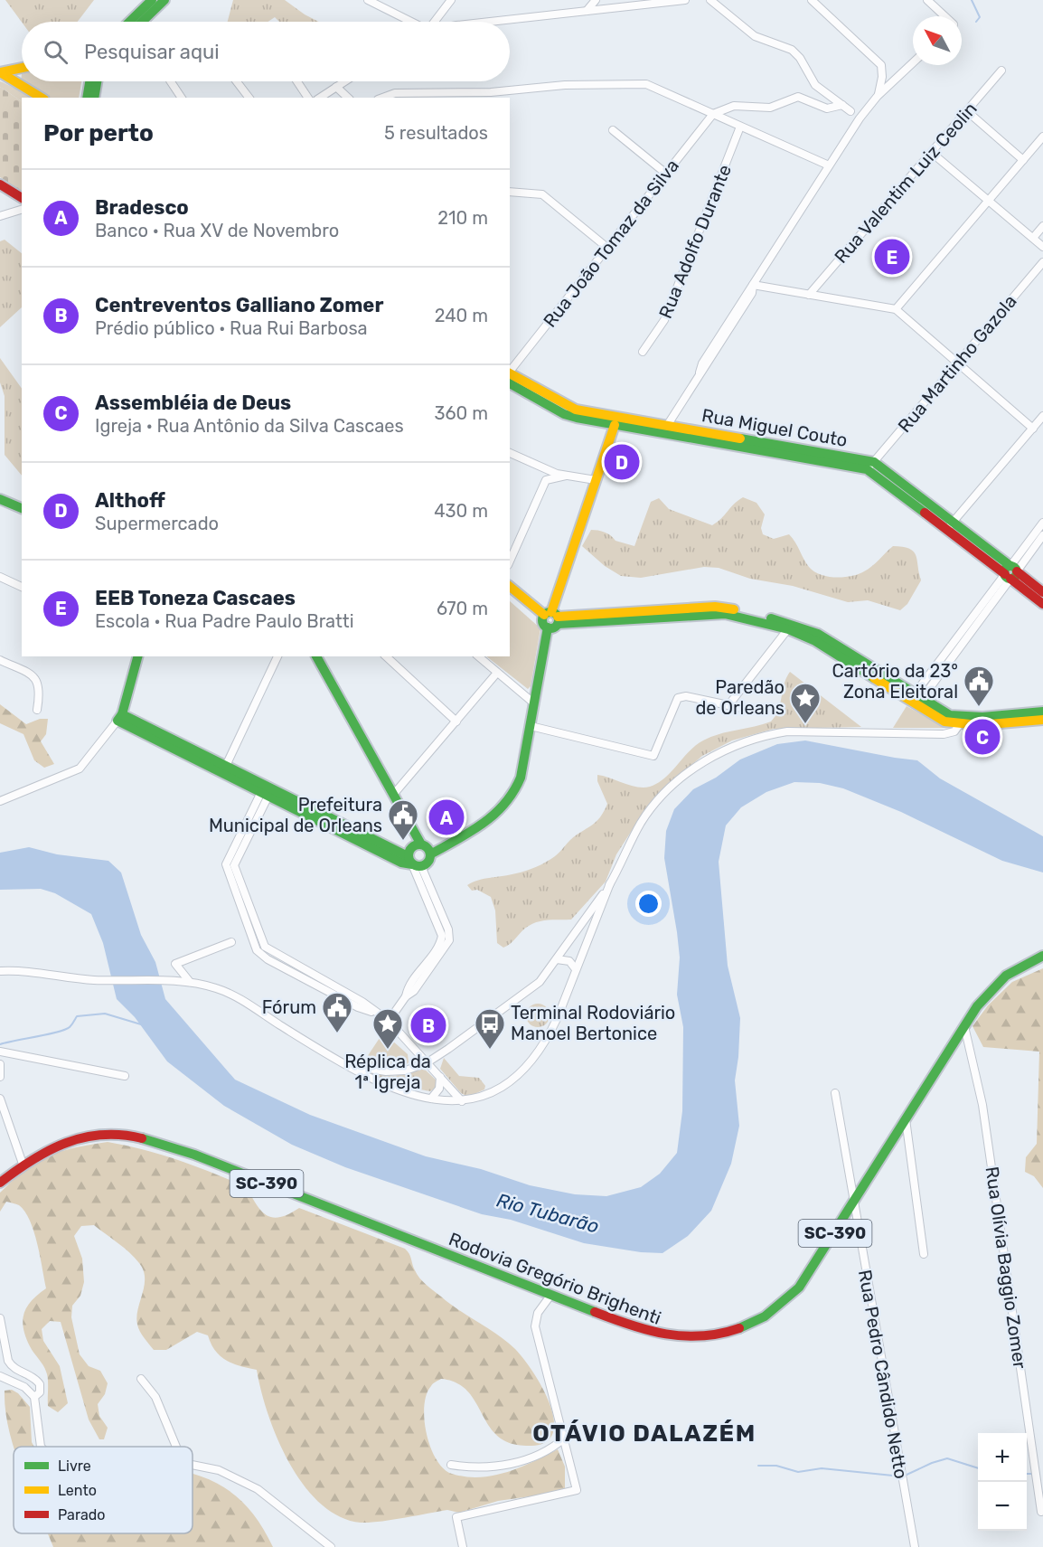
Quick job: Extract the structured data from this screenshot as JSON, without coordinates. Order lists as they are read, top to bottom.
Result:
{
  "streets": {
    "main road": ["Rua Miguel Couto", "SC-390", "Rodovia Gregório Brighenti"],
    "street": [
      "Rua Valentim Luiz Ceolin",
      "Rua Adolfo Durante",
      "Rua João Tomaz da Silva",
      "Rua Martinho Gazola",
      "Rua Olívia Baggio Zomer",
      "Rua Pedro Cândido Netto"
    ]
  },
  "crossings": [
    ["Rua Martinho Gazola", "Rua Miguel Couto"],
    ["Rua Olívia Baggio Zomer", "Rodovia Gregório Brighenti"],
    ["Rodovia Gregório Brighenti", "Rua Pedro Cândido Netto"]
  ],
  "districts": ["OTÁVIO DALAZÉM"],
  "water": ["Rio Tubarão"],
  "places": {
    "public building": ["Cartório da 23° Zona Eleitoral", "Prefeitura Municipal de Orleans", "Fórum"],
    "place": ["Paredão de Orleans", "Réplica da 1ª Igreja"],
    "bus stop": ["Terminal Rodoviário Manoel Bertonice"]
  },
  "legend": ["Livre", "Lento", "Parado"],
  "north": "top left",
  "page": {
    "search": "Pesquisar aqui",
    "heading": ["Por perto", "5 resultados"],
    "list": [
      {
        "mark": "A",
        "name": "Bradesco",
        "note": "Banco · Rua XV de Novembro",
        "value": "210 m"
      },
      {
        "mark": "B",
        "name": "Centreventos Galliano Zomer",
        "note": "Prédio público · Rua Rui Barbosa",
        "value": "240 m"
      },
      {
        "mark": "C",
        "name": "Assembléia de Deus",
        "note": "Igreja · Rua Antônio da Silva Cascaes",
        "value": "360 m"
      },
      {
        "mark": "D",
        "name": "Althoff",
        "note": "Supermercado",
        "value": "430 m"
      },
      {
        "mark": "E",
        "name": "EEB Toneza Cascaes",
        "note": "Escola · Rua Padre Paulo Bratti",
        "value": "670 m"
      }
    ],
    "pins": [
      "E",
      "D",
      "C",
      "A",
      "B"
    ],
    "map_buttons": ["+", "−"]
  }
}
